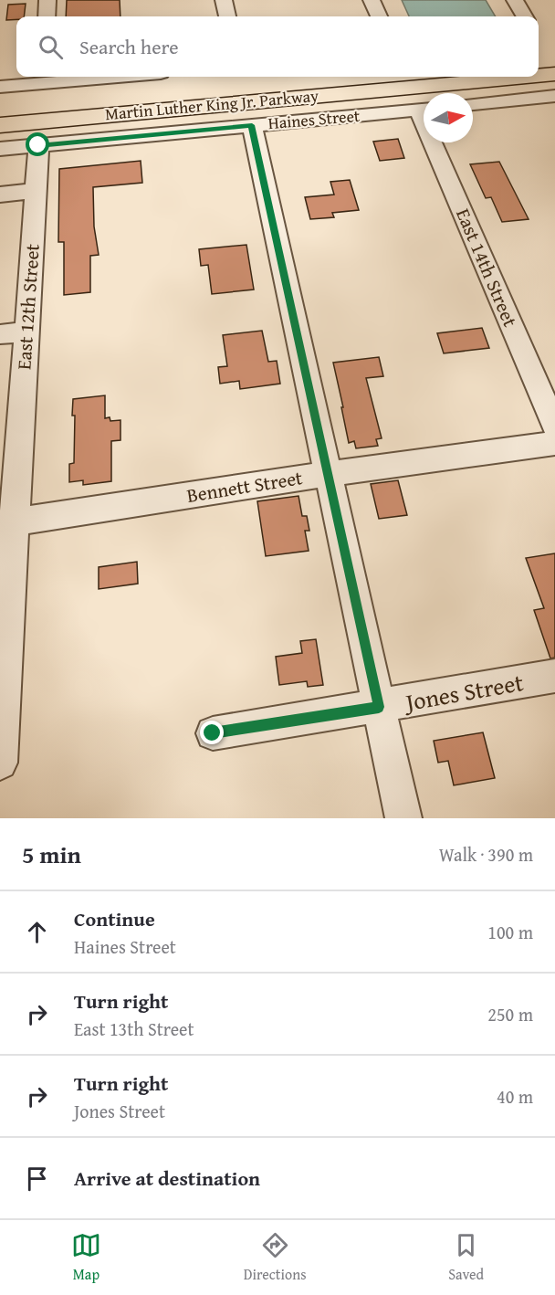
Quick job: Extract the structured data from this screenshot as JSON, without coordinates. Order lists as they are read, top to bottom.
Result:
{
  "streets": {
    "highway": ["Martin Luther King Jr. Parkway"],
    "street": [
      "Haines Street",
      "East 14th Street",
      "East 12th Street",
      "Bennett Street",
      "Jones Street"
    ]
  },
  "crossings": [
    ["Haines Street", "East 12th Street"],
    ["East 12th Street", "Bennett Street"]
  ],
  "north": "right",
  "page": {
    "search": "Search here",
    "heading": ["5 min", "Walk · 390 m"],
    "list": [
      ["Continue", "Haines Street", "100 m"],
      ["Turn right", "East 13th Street", "250 m"],
      ["Turn right", "Jones Street", "40 m"],
      "Arrive at destination"
    ],
    "nav": ["Map", "Directions", "Saved"]
  }
}
